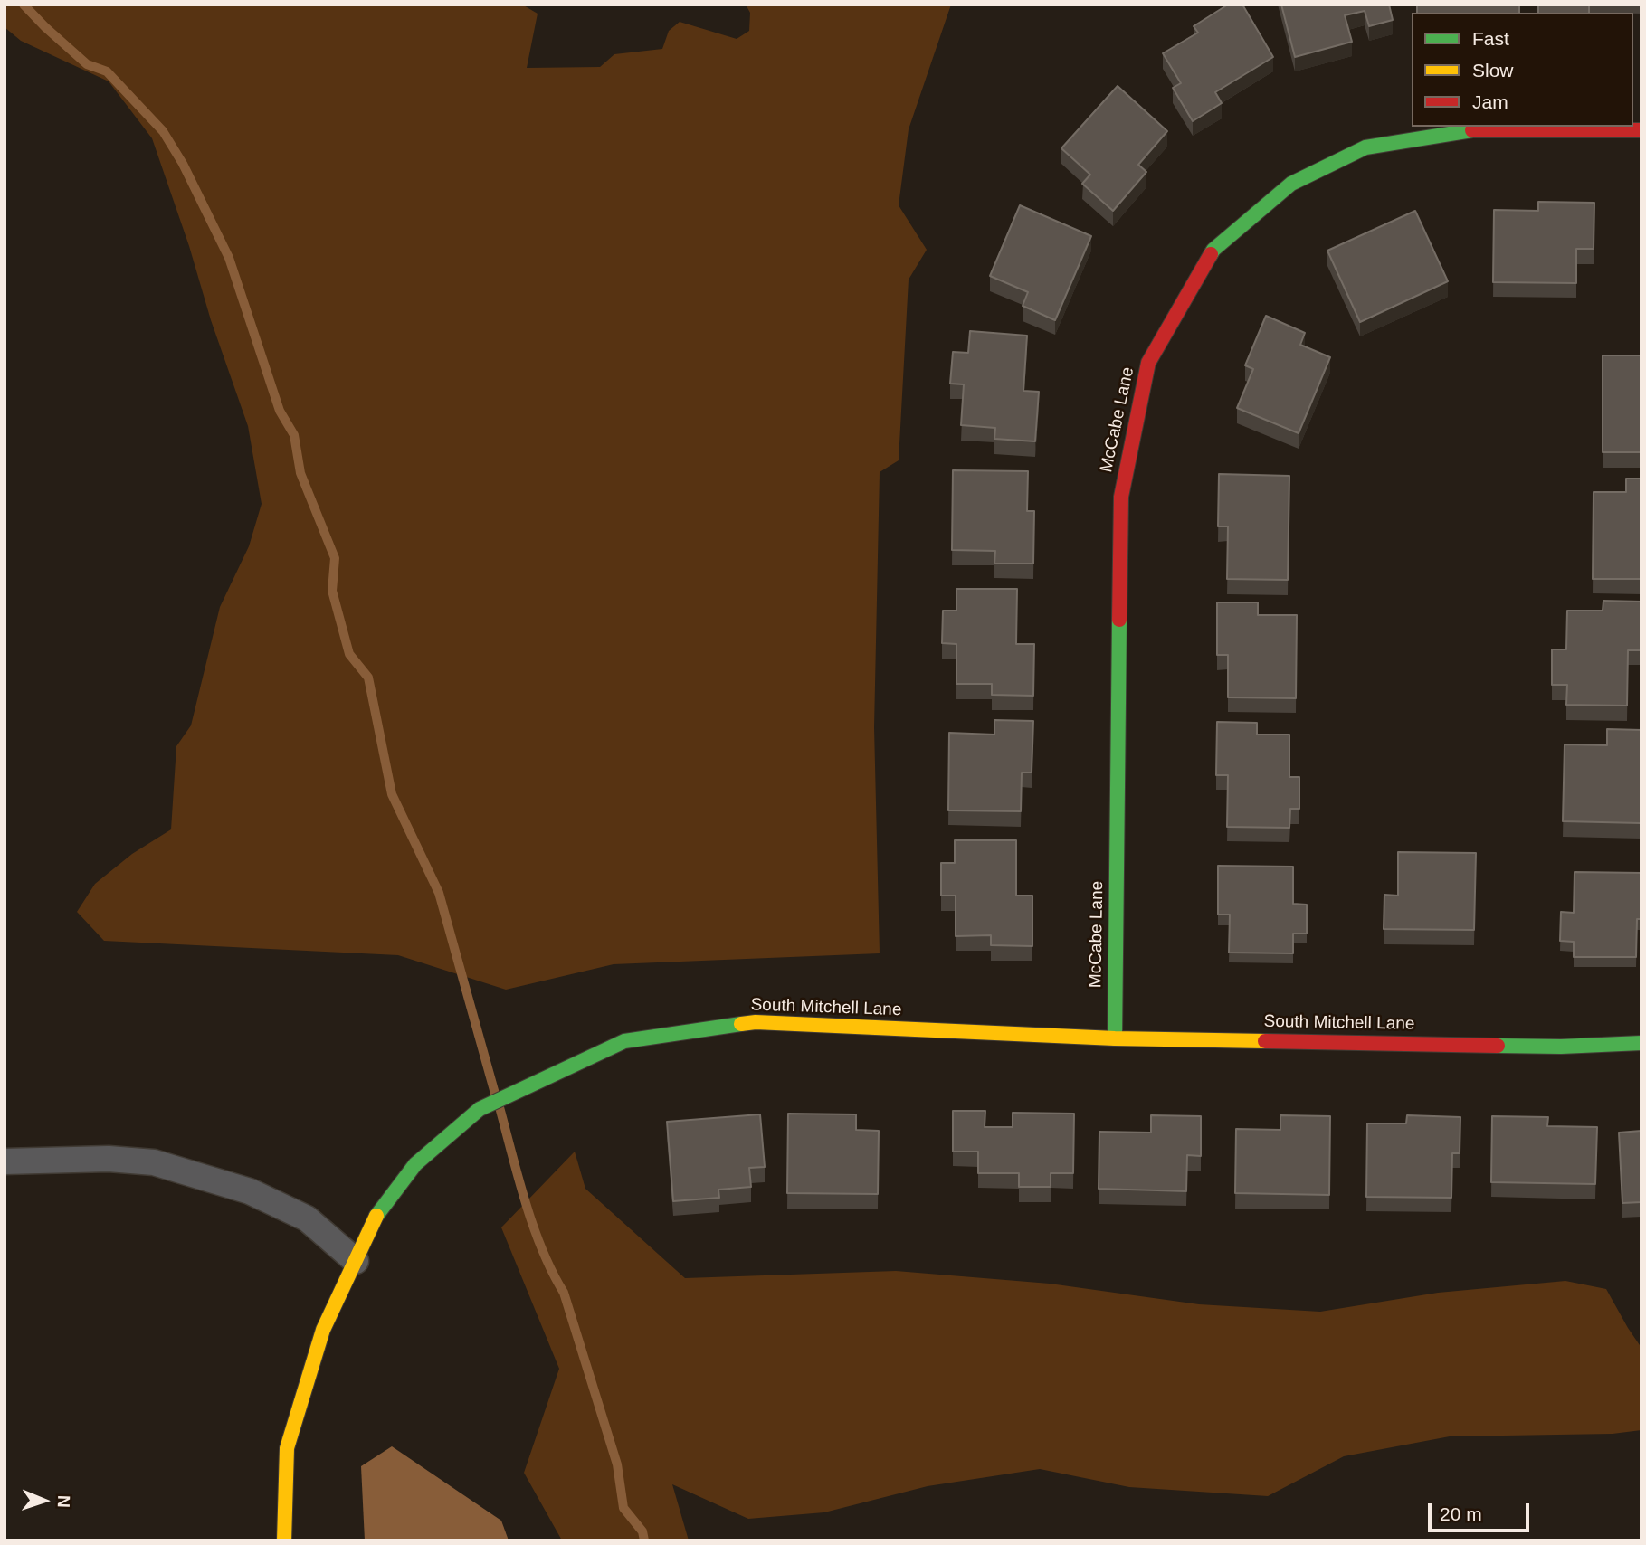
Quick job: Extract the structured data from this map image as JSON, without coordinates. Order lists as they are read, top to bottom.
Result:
{
  "streets": {
    "street": ["McCabe Lane", "South Mitchell Lane"]
  },
  "crossings": [
    ["McCabe Lane", "South Mitchell Lane"]
  ],
  "legend": ["Fast", "Slow", "Jam"],
  "scale_bar": "20 m",
  "north": "right"
}
